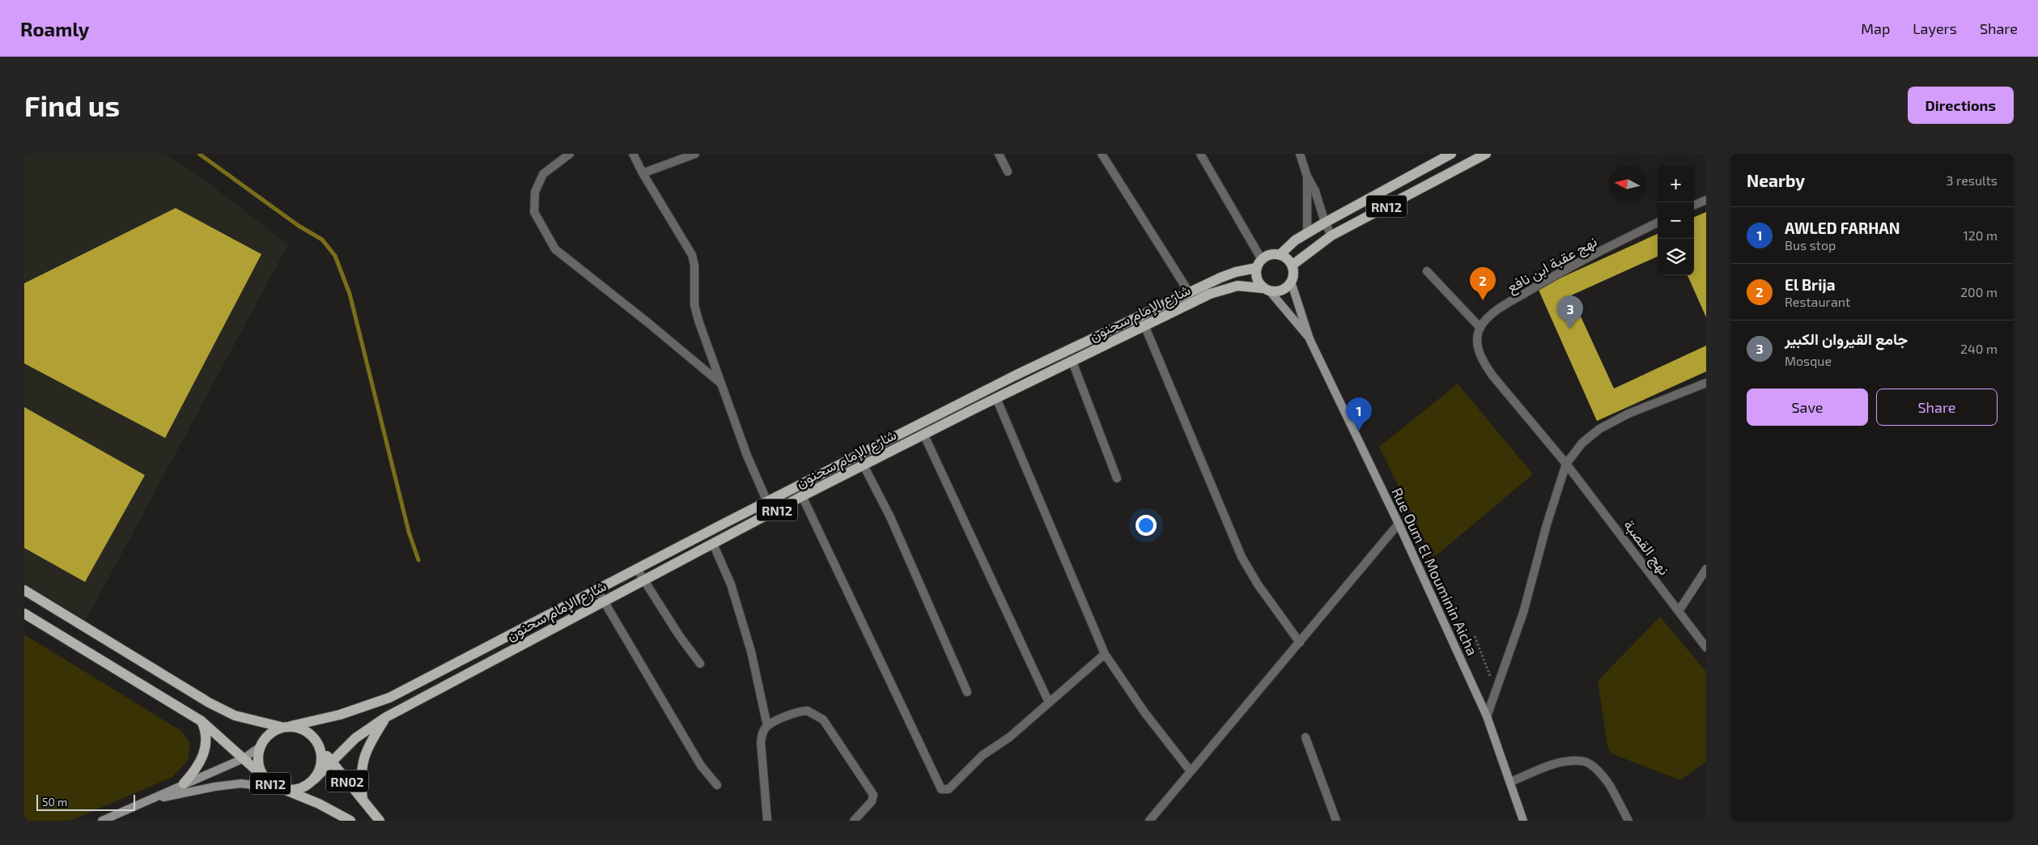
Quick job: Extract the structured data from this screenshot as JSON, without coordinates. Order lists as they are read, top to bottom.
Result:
{
  "streets": {
    "main road": ["RN12", "شارع الإمام سحنون", "RN02"],
    "street": ["نهج عقبة ابن نافع", "نهج القصبة", "Rue Oum El Mouminin Aicha"]
  },
  "crossings": [
    ["RN12", "شارع الإمام سحنون"],
    ["RN12", "Rue Oum El Mouminin Aicha"],
    ["RN12", "RN02"],
    ["شارع الإمام سحنون", "Rue Oum El Mouminin Aicha"],
    ["شارع الإمام سحنون", "RN02"]
  ],
  "scale_bar": "50 m",
  "north": "left",
  "page": {
    "header": "Roamly",
    "nav": ["Map", "Layers", "Share"],
    "buttons": [
      "Directions",
      ["Save", "Share"]
    ],
    "title": "Find us",
    "heading": ["Nearby", "3 results"],
    "map_buttons": ["+", "−"],
    "list": [
      {
        "mark": "1",
        "name": "AWLED FARHAN",
        "note": "Bus stop",
        "value": "120 m"
      },
      {
        "mark": "2",
        "name": "El Brija",
        "note": "Restaurant",
        "value": "200 m"
      },
      {
        "mark": "3",
        "name": "جامع القيروان الكبير",
        "note": "Mosque",
        "value": "240 m"
      }
    ],
    "pins": ["2", "3", "1"],
    "scale": "50 m"
  }
}
